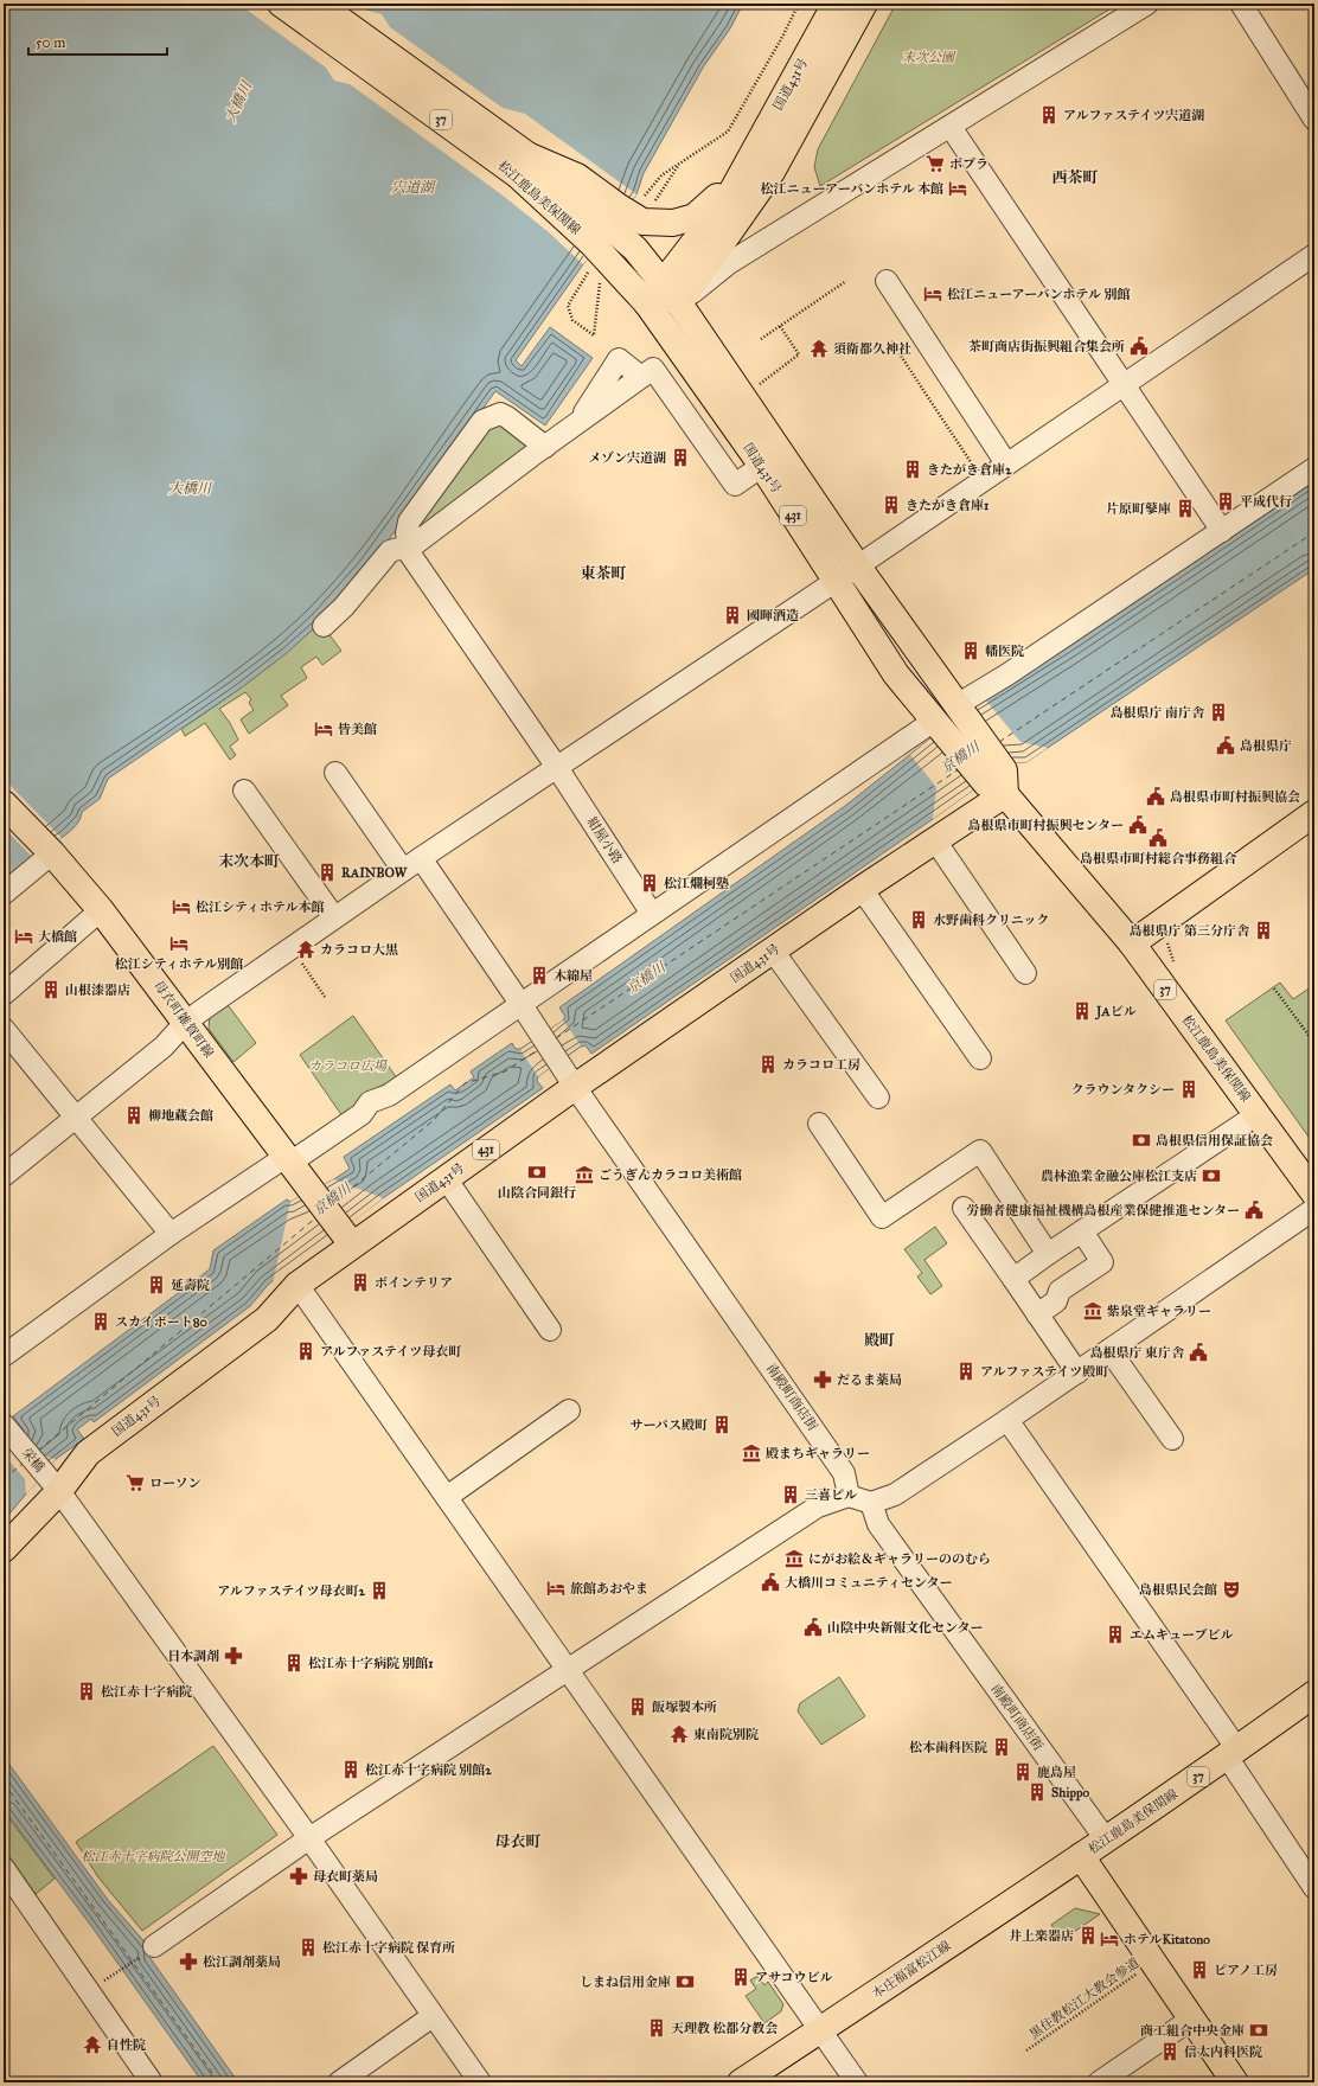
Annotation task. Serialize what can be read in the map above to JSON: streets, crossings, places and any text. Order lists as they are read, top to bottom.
{
  "streets": {
    "main road": [
      "国道431号",
      "37",
      "松江鹿島美保関線",
      "431",
      "母衣町雑賀町線",
      "本庄福富松江線"
    ],
    "street": ["紺屋小路", "南殿町商店街", "栄橋"],
    "path": ["黒住教松江大教会参道"]
  },
  "crossings": [
    ["国道431号", "松江鹿島美保関線"],
    ["国道431号", "431"],
    ["国道431号", "母衣町雑賀町線"],
    ["国道431号", "南殿町商店街"],
    ["国道431号", "栄橋"],
    ["松江鹿島美保関線", "431"],
    ["松江鹿島美保関線", "南殿町商店街"],
    ["松江鹿島美保関線", "本庄福富松江線"],
    ["松江鹿島美保関線", "黒住教松江大教会参道"]
  ],
  "districts": [
    "西茶町",
    "東茶町",
    "末次本町",
    "殿町",
    "母衣町"
  ],
  "water": ["大橋川", "宍道湖", "京橋川"],
  "parks": ["末次公園", "カラコロ広場", "松江赤十字病院公開空地"],
  "places": {
    "building": [
      "アルファステイツ宍道湖",
      "メゾン宍道湖",
      "きたがき倉庫2",
      "平成代行",
      "きたがき倉庫1",
      "片原町鼕庫",
      "國暉酒造",
      "幡医院",
      "島根県庁 南庁舎",
      "RAINBOW",
      "松江爛柯塾",
      "水野歯科クリニック",
      "島根県庁 第三分庁舎",
      "木綿屋",
      "山根漆器店",
      "JAビル",
      "カラコロ工房",
      "クラウンタクシー",
      "柳地蔵会館",
      "ポインテリア",
      "延壽院",
      "スカイボート80",
      "アルファステイツ母衣町",
      "アルファステイツ殿町",
      "サーパス殿町",
      "三喜ビル",
      "アルファステイツ母衣町2",
      "エムキューブビル",
      "松江赤十字病院 別館1",
      "松江赤十字病院",
      "飯塚製本所",
      "松本歯科医院",
      "松江赤十字病院 別館2",
      "鹿島屋",
      "Shippo",
      "井上楽器店",
      "松江赤十字病院 保育所",
      "ピアノ工房",
      "アサコウビル",
      "天理教 松都分教会",
      "信太内科医院"
    ],
    "supermarket": ["ポプラ", "ローソン"],
    "hotel": [
      "松江ニューアーバンホテル 本館",
      "松江ニューアーバンホテル 別館",
      "皆美館",
      "松江シティホテル本館",
      "大橋館",
      "松江シティホテル別館",
      "旅館あおやま",
      "ホテルKitatono"
    ],
    "public building": [
      "茶町商店街振興組合集会所",
      "島根県庁",
      "島根県市町村振興協会",
      "島根県市町村振興センター",
      "島根県市町村総合事務組合",
      "労働者健康福祉機構島根産業保健推進センター",
      "島根県庁 東庁舎",
      "大橋川コミュニティセンター",
      "山陰中央新報文化センター"
    ],
    "temple": [
      "須衛都久神社",
      "カラコロ大黒",
      "東南院別院",
      "自性院"
    ],
    "bank": [
      "島根県信用保証協会",
      "山陰合同銀行",
      "農林漁業金融公庫松江支店",
      "しまね信用金庫",
      "商工組合中央金庫"
    ],
    "museum": [
      "ごうぎんカラコロ美術館",
      "紫泉堂ギャラリー",
      "殿まちギャラリー",
      "にがお絵＆ギャラリーののむら"
    ],
    "pharmacy": [
      "だるま薬局",
      "日本調剤",
      "母衣町薬局",
      "松江調剤薬局"
    ],
    "theatre": ["島根県民会館"]
  },
  "scale_bar": "50 m"
}
